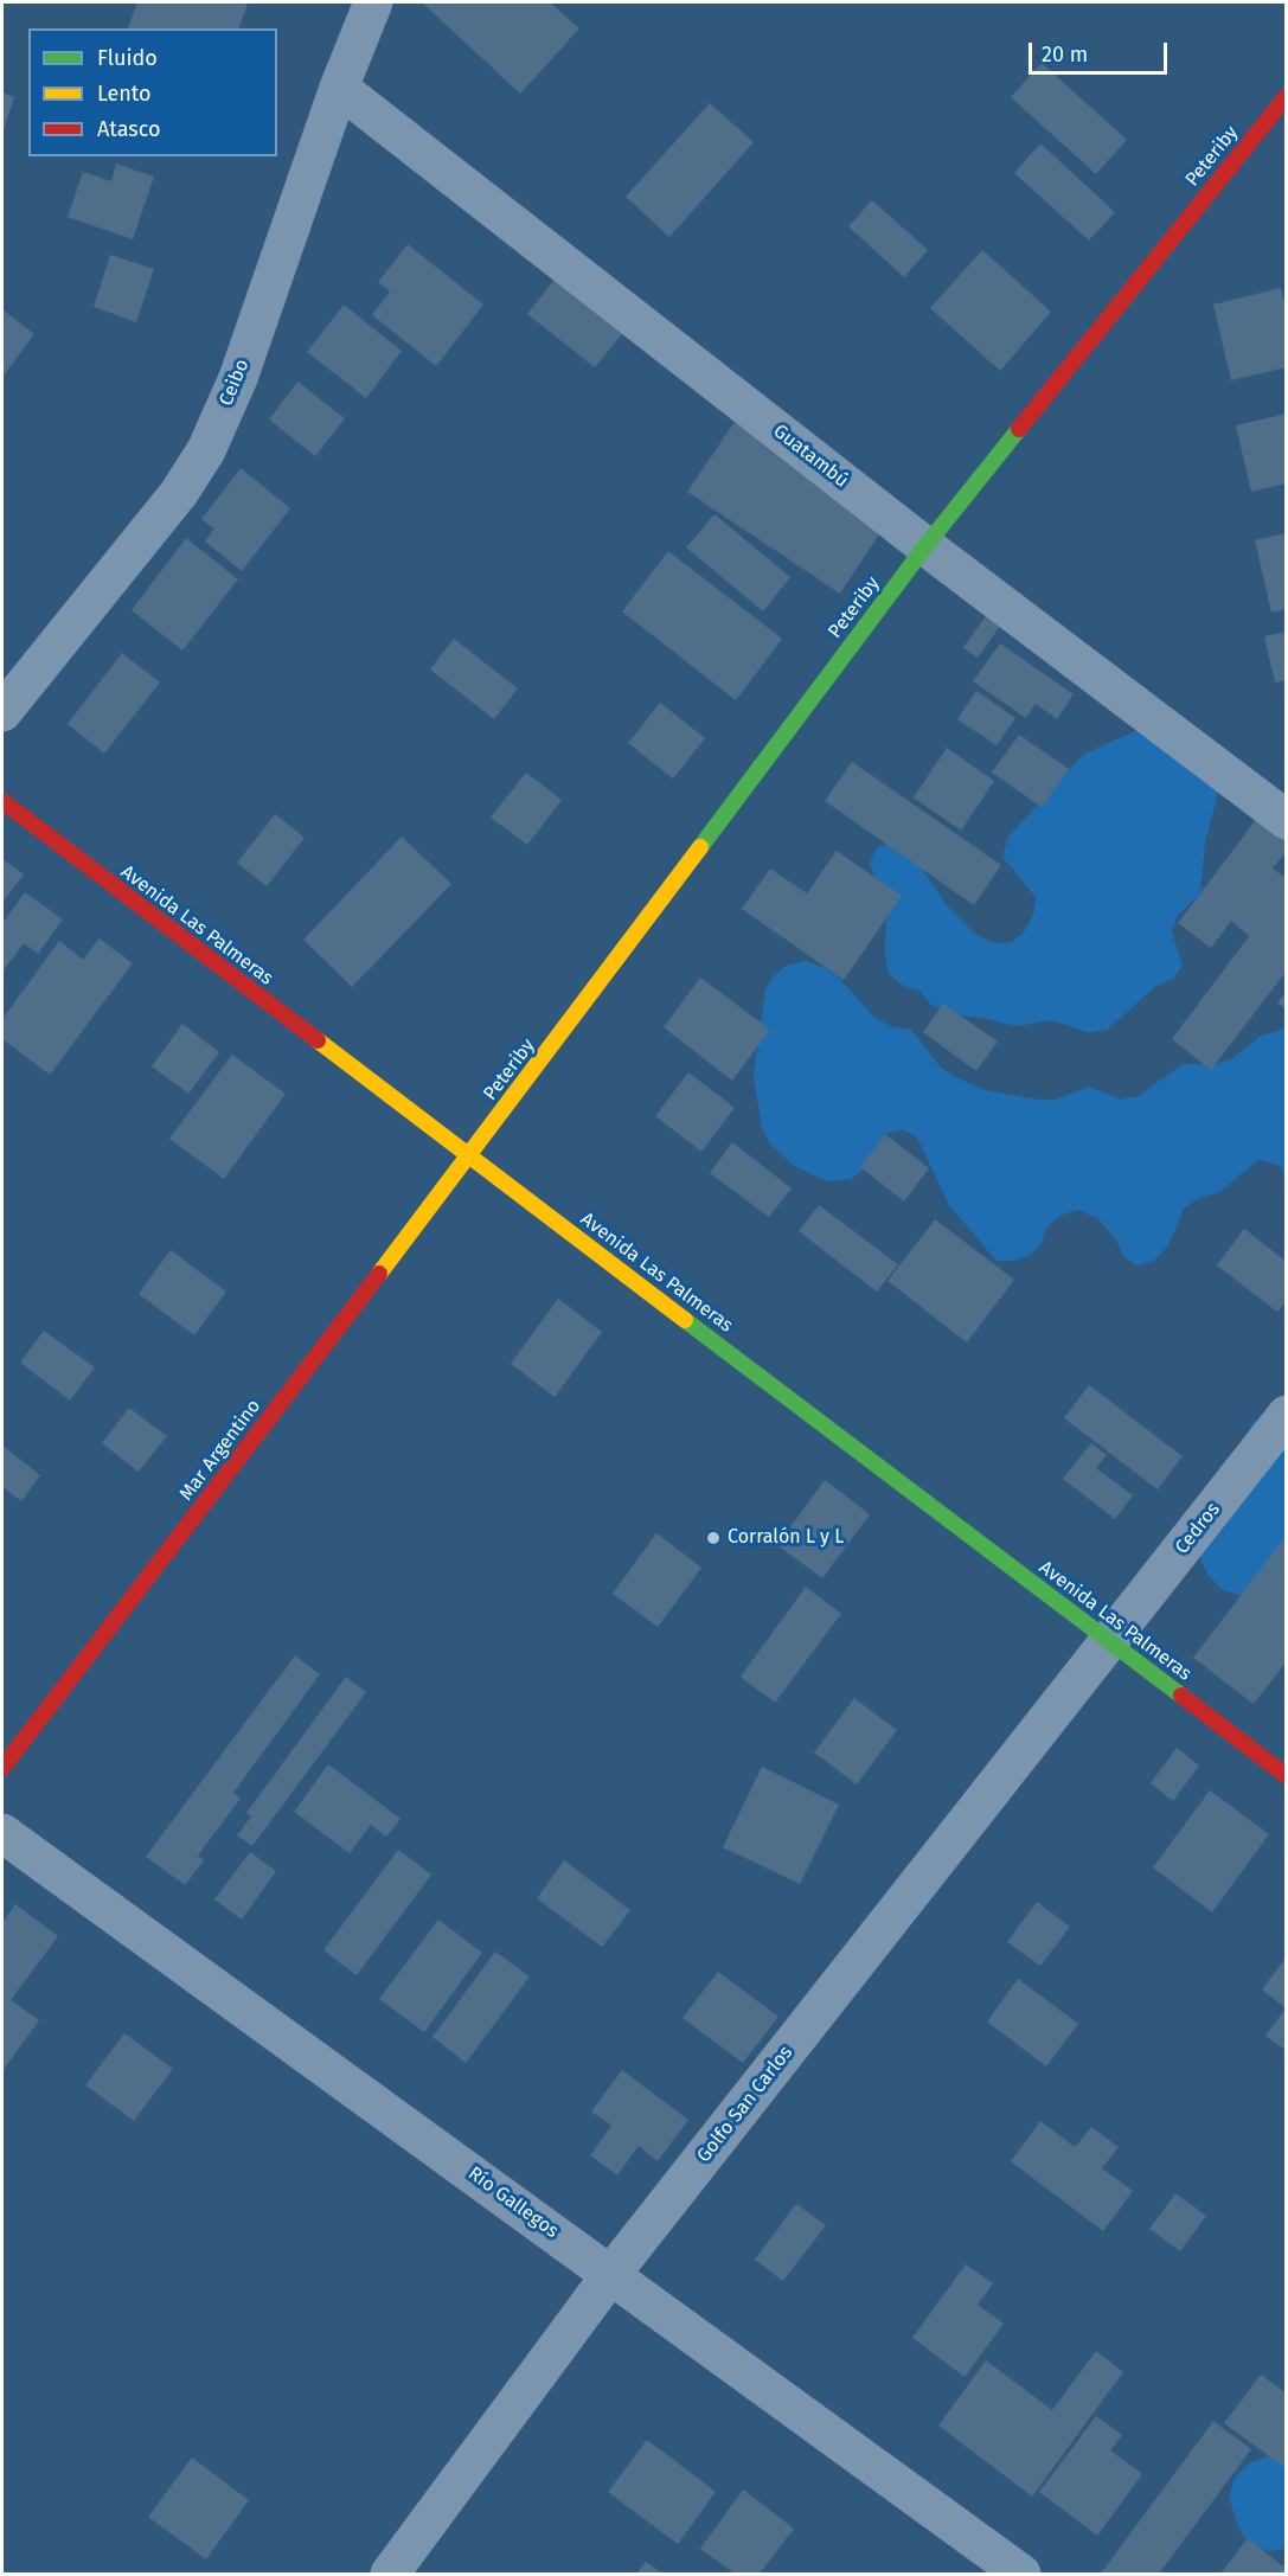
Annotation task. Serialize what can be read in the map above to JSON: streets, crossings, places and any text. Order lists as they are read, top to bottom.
{
  "streets": {
    "street": [
      "Peteriby",
      "Ceibo",
      "Guatambú",
      "Avenida Las Palmeras",
      "Mar Argentino",
      "Cedros",
      "Golfo San Carlos",
      "Río Gallegos"
    ]
  },
  "crossings": [
    ["Peteriby", "Guatambú"],
    ["Peteriby", "Avenida Las Palmeras"],
    ["Peteriby", "Mar Argentino"],
    ["Ceibo", "Guatambú"],
    ["Avenida Las Palmeras", "Mar Argentino"],
    ["Avenida Las Palmeras", "Cedros"],
    ["Avenida Las Palmeras", "Golfo San Carlos"],
    ["Cedros", "Golfo San Carlos"],
    ["Golfo San Carlos", "Río Gallegos"]
  ],
  "places": ["Corralón L y L"],
  "legend": ["Fluido", "Lento", "Atasco"],
  "scale_bar": "20 m"
}
